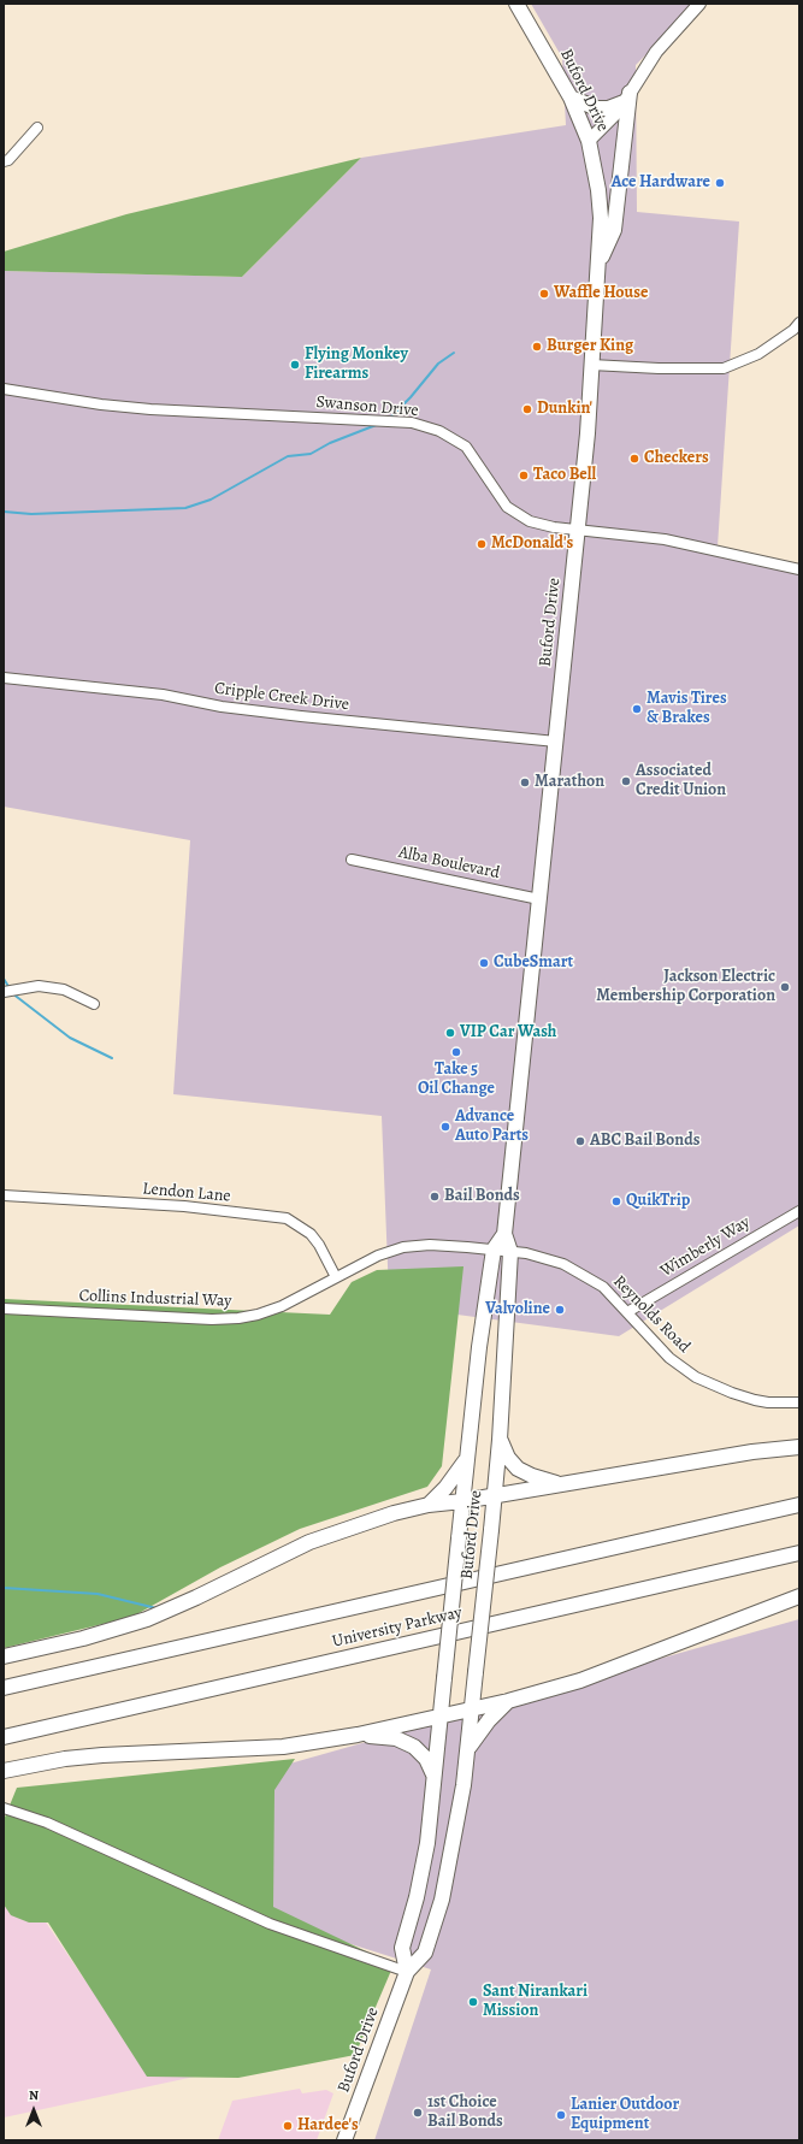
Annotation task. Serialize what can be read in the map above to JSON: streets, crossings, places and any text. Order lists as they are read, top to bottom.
{
  "streets": {
    "highway": ["Buford Drive", "University Parkway"],
    "street": [
      "Swanson Drive",
      "Cripple Creek Drive",
      "Alba Boulevard",
      "Lendon Lane",
      "Wimberly Way",
      "Collins Industrial Way",
      "Reynolds Road"
    ]
  },
  "crossings": [
    ["Buford Drive", "Swanson Drive"],
    ["Buford Drive", "Cripple Creek Drive"],
    ["Buford Drive", "Alba Boulevard"],
    ["Buford Drive", "Collins Industrial Way"],
    ["Buford Drive", "Reynolds Road"],
    ["Lendon Lane", "Collins Industrial Way"],
    ["Wimberly Way", "Reynolds Road"],
    ["Collins Industrial Way", "Reynolds Road"]
  ],
  "places": [
    "Ace Hardware",
    "Waffle House",
    "Burger King",
    "Flying Monkey Firearms",
    "Dunkin'",
    "Checkers",
    "Taco Bell",
    "McDonald's",
    "Mavis Tires & Brakes",
    "Associated Credit Union",
    "Marathon",
    "CubeSmart",
    "Jackson Electric Membership Corporation",
    "VIP Car Wash",
    "Take 5 Oil Change",
    "Advance Auto Parts",
    "ABC Bail Bonds",
    "Bail Bonds",
    "QuikTrip",
    "Valvoline",
    "Sant Nirankari Mission",
    "1st Choice Bail Bonds",
    "Lanier Outdoor Equipment",
    "Hardee's"
  ],
  "north": "top"
}
